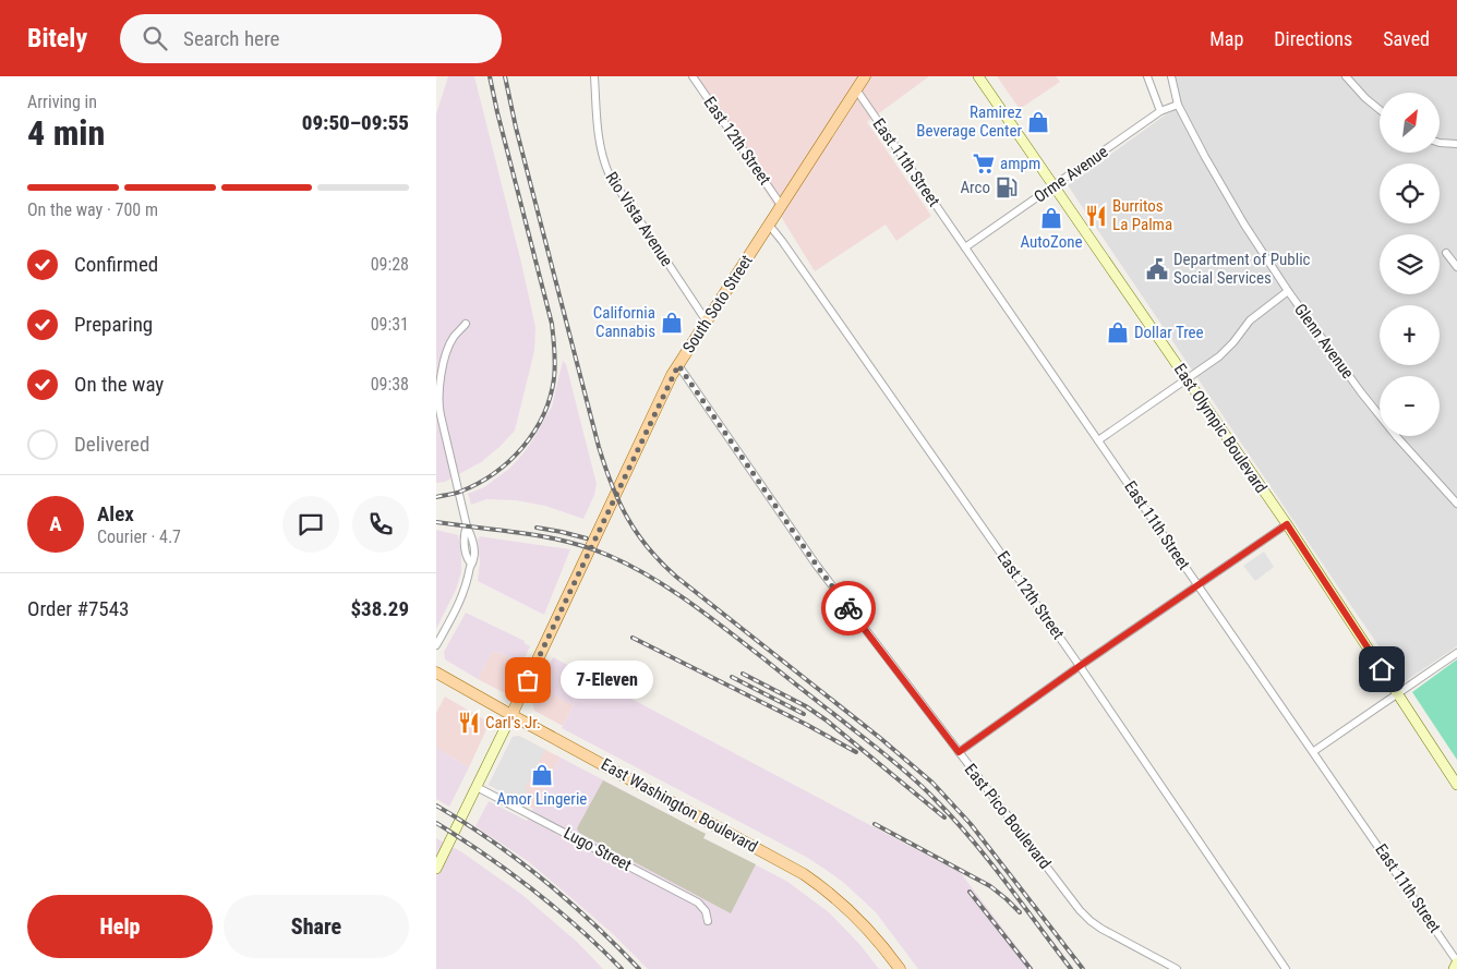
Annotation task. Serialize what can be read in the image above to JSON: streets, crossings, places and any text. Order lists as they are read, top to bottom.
{
  "streets": {
    "main road": ["South Soto Street", "East Olympic Boulevard", "East Washington Boulevard"],
    "street": [
      "East 12th Street",
      "East 11th Street",
      "Orme Avenue",
      "Rio Vista Avenue",
      "Glenn Avenue",
      "East Pico Boulevard",
      "Lugo Street"
    ]
  },
  "crossings": [
    ["East 12th Street", "South Soto Street"],
    ["East 11th Street", "Orme Avenue"],
    ["East 11th Street", "South Soto Street"],
    ["Orme Avenue", "Glenn Avenue"],
    ["Orme Avenue", "East Olympic Boulevard"],
    ["Rio Vista Avenue", "South Soto Street"],
    ["South Soto Street", "East Washington Boulevard"],
    ["South Soto Street", "East Pico Boulevard"],
    ["South Soto Street", "Lugo Street"]
  ],
  "places": {
    "shop": [
      "Ramirez Beverage Center",
      "AutoZone",
      "California Cannabis",
      "Dollar Tree",
      "Amor Lingerie"
    ],
    "supermarket": ["ampm"],
    "fuel station": ["Arco"],
    "restaurant": ["Burritos La Palma", "Carl's Jr."],
    "public building": ["Department of Public Social Services"],
    "other": ["7-Eleven"]
  },
  "north": "top right",
  "page": {
    "header": "Bitely",
    "search": "Search here",
    "nav": ["Map", "Directions", "Saved"],
    "heading": ["4 min", "Arriving in", "09:50–09:55"],
    "panel": [
      "Alex",
      "Courier · 4.7",
      "Order #7543",
      "$38.29"
    ],
    "map_buttons": ["+", "−"],
    "bar": "On the way · 700 m",
    "list": [
      ["Confirmed", "09:28"],
      ["Preparing", "09:31"],
      ["On the way", "09:38"],
      "Delivered"
    ],
    "round": "A",
    "bubble": "7-Eleven",
    "buttons": ["Help", "Share"]
  }
}
